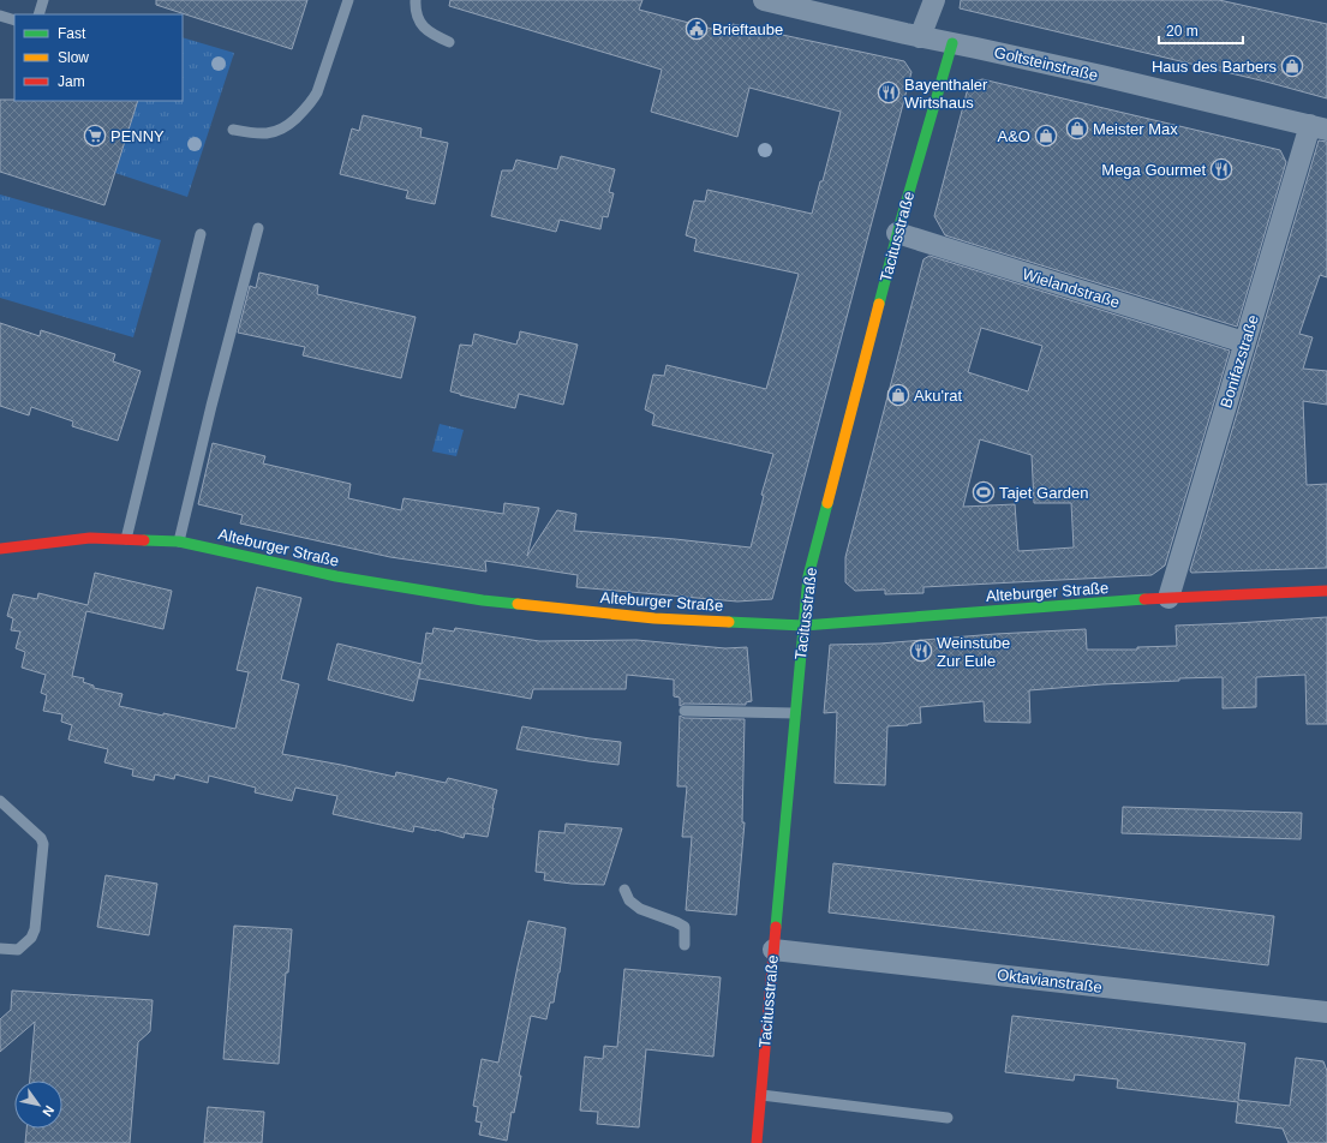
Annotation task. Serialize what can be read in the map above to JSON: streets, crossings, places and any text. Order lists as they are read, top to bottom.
{
  "streets": {
    "street": [
      "Goltsteinstraße",
      "Tacitusstraße",
      "Wielandstraße",
      "Bonifazstraße",
      "Alteburger Straße",
      "Oktavianstraße"
    ]
  },
  "crossings": [
    ["Goltsteinstraße", "Tacitusstraße"],
    ["Goltsteinstraße", "Bonifazstraße"],
    ["Tacitusstraße", "Wielandstraße"],
    ["Tacitusstraße", "Alteburger Straße"],
    ["Tacitusstraße", "Oktavianstraße"],
    ["Wielandstraße", "Bonifazstraße"],
    ["Bonifazstraße", "Alteburger Straße"]
  ],
  "places": {
    "public building": ["Brieftaube"],
    "shop": [
      "Haus des Barbers",
      "Meister Max",
      "A&O",
      "Aku'rat"
    ],
    "restaurant": ["Bayenthaler Wirtshaus", "Mega Gourmet", "Weinstube Zur Eule"],
    "supermarket": ["PENNY"],
    "sports": ["Tajet Garden"]
  },
  "legend": ["Fast", "Slow", "Jam"],
  "scale_bar": "20 m",
  "north": "bottom right"
}
